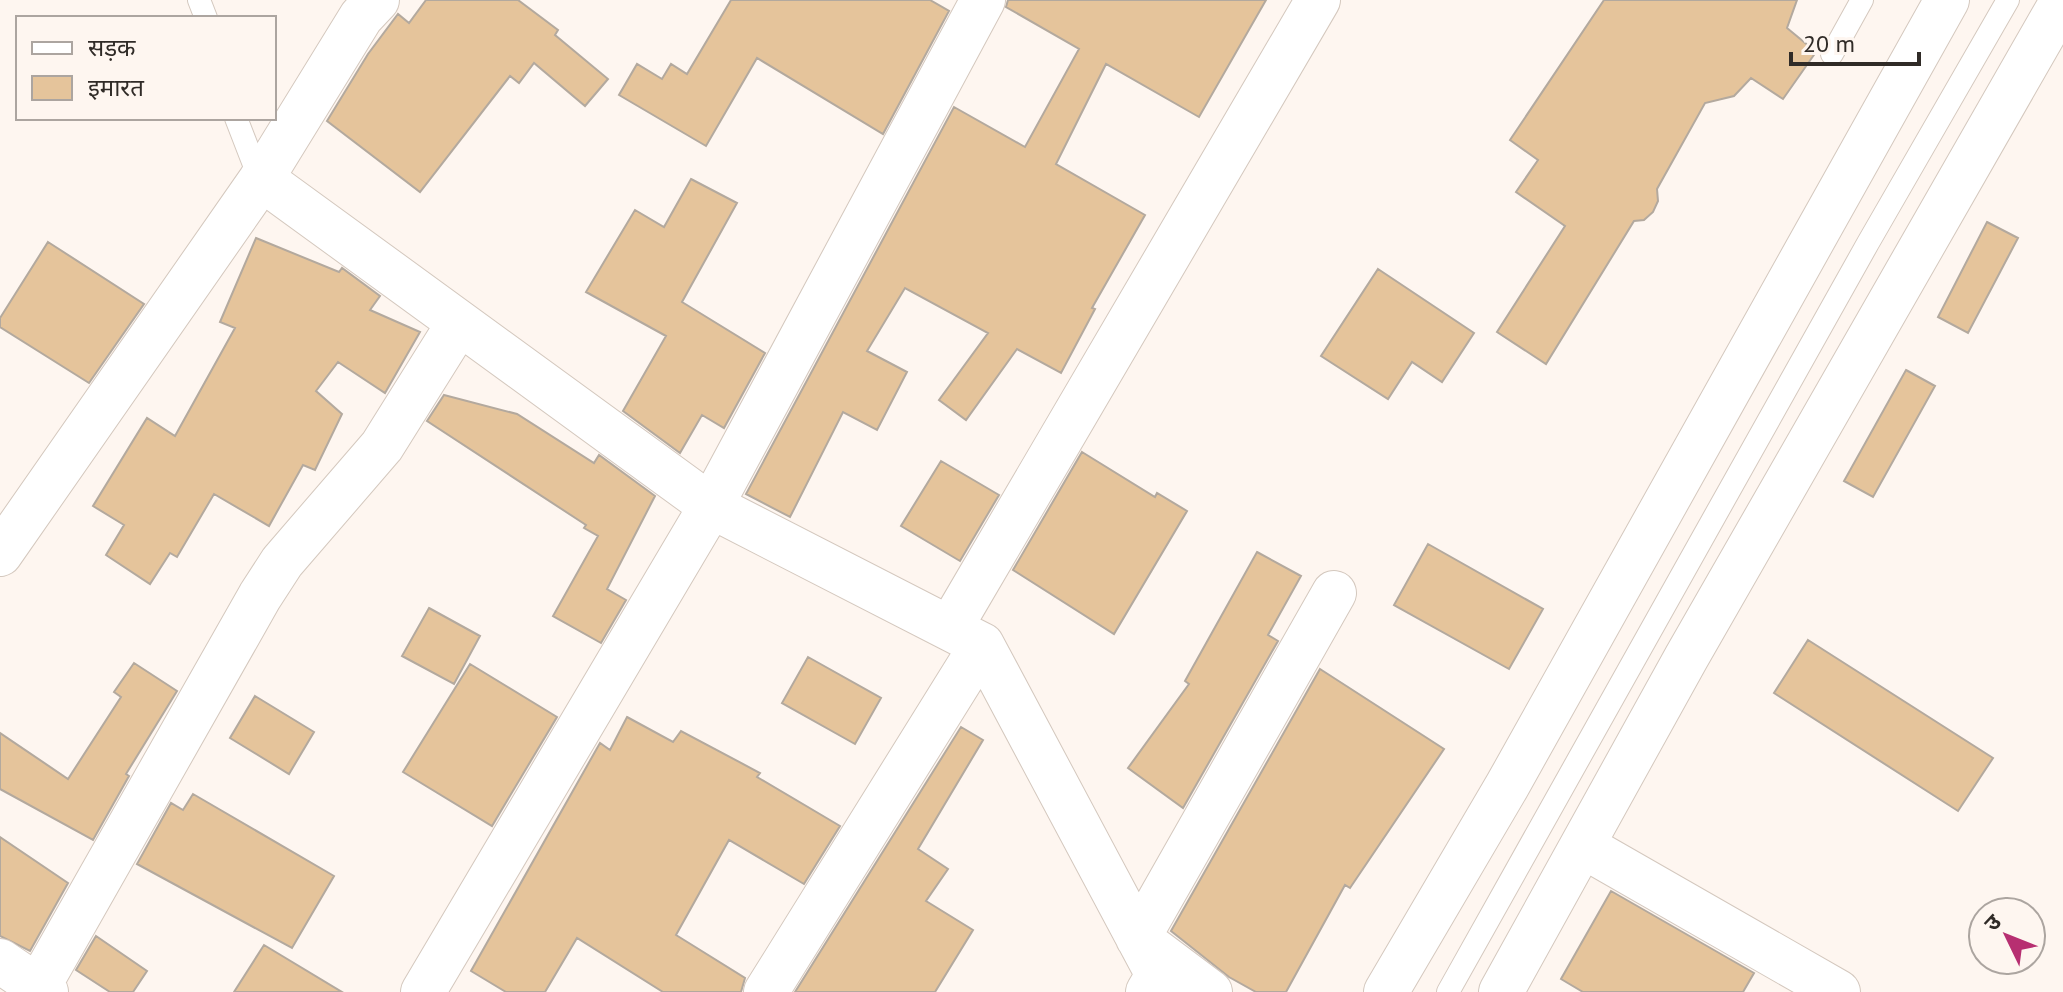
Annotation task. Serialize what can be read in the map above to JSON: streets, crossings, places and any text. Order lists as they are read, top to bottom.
{
  "legend": ["सड़क", "इमारत"],
  "scale_bar": "20 m",
  "north": "top left"
}
